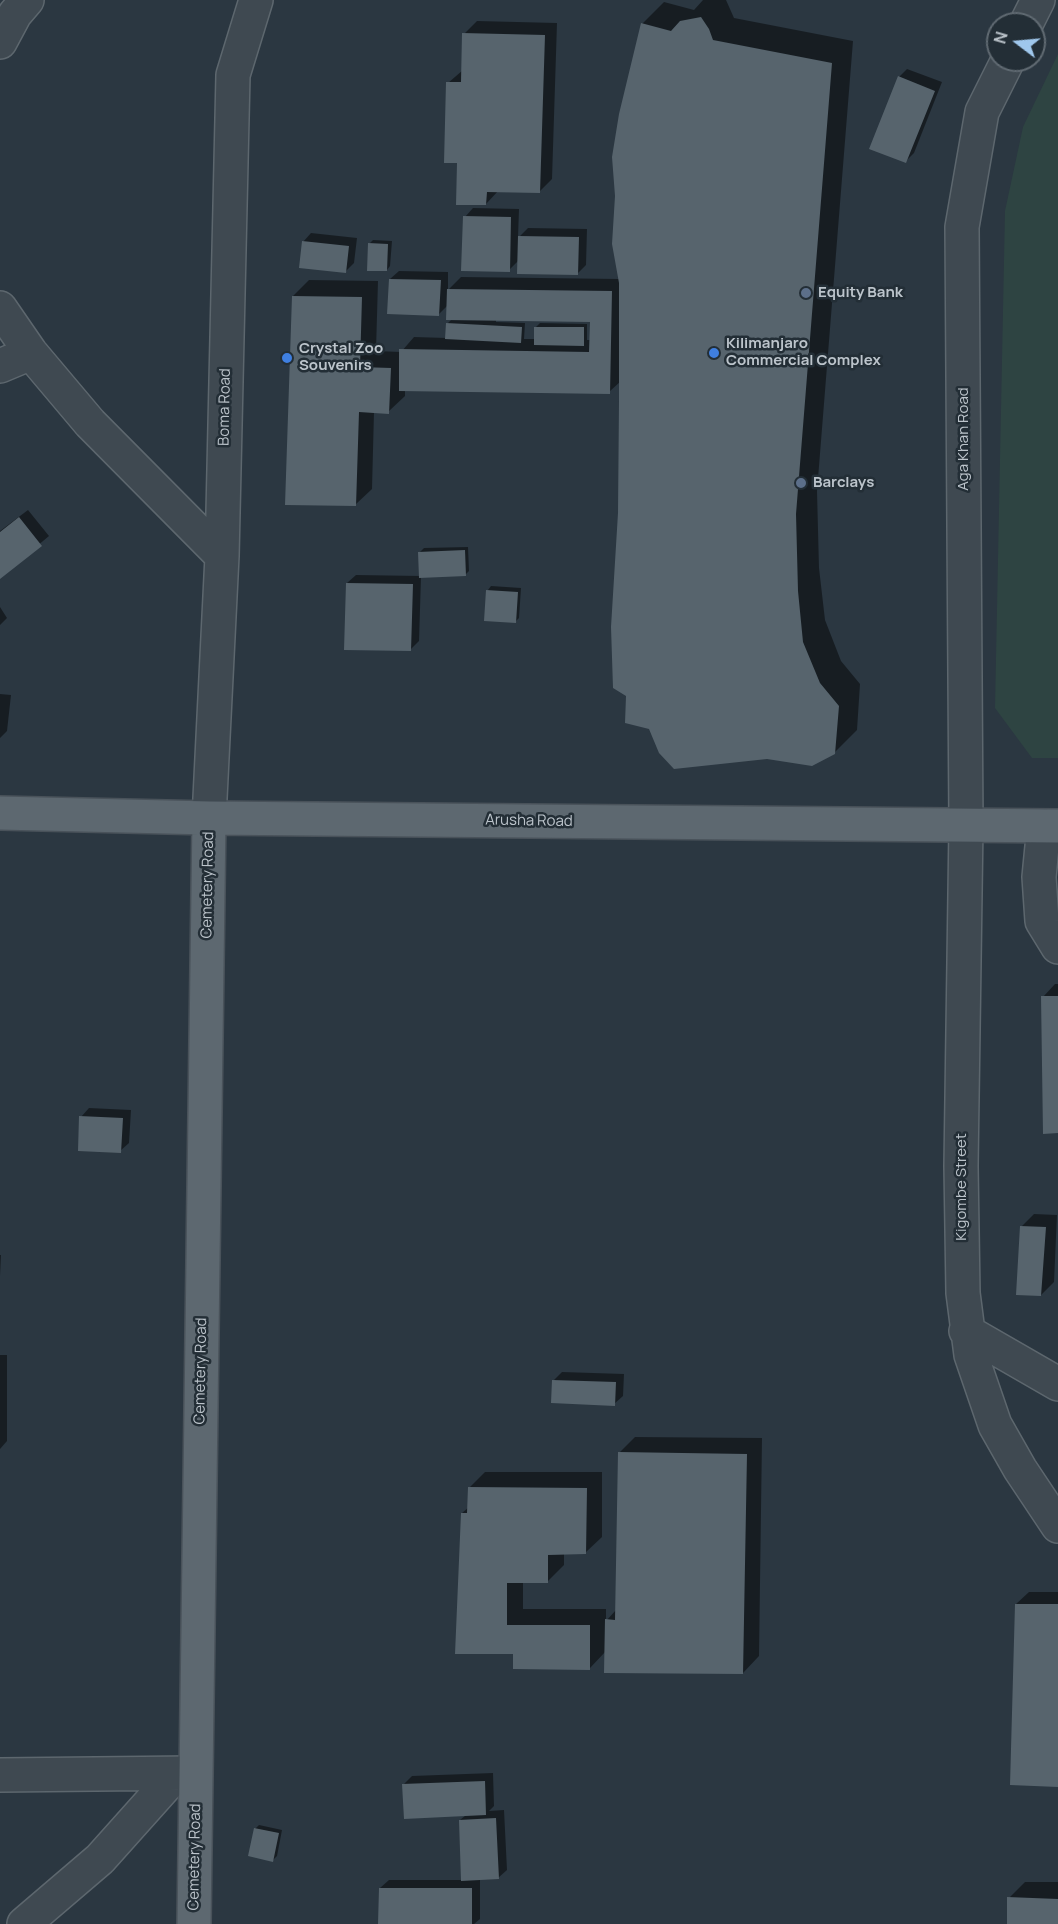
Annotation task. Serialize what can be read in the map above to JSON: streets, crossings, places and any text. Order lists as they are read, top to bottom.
{
  "streets": {
    "main road": ["Arusha Road", "Cemetery Road"],
    "street": ["Boma Road", "Aga Khan Road", "Kigombe Street"]
  },
  "crossings": [
    ["Boma Road", "Arusha Road"],
    ["Boma Road", "Cemetery Road"],
    ["Aga Khan Road", "Arusha Road"],
    ["Aga Khan Road", "Kigombe Street"],
    ["Arusha Road", "Cemetery Road"],
    ["Arusha Road", "Kigombe Street"]
  ],
  "places": [
    "Equity Bank",
    "Kilimanjaro Commercial Complex",
    "Crystal Zoo Souvenirs",
    "Barclays"
  ],
  "north": "left"
}
